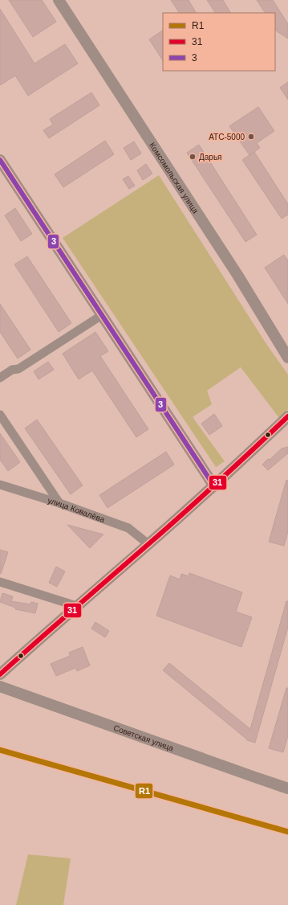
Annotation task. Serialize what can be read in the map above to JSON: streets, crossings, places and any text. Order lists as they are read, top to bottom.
{
  "streets": {
    "street": ["Комсомольская улица", "улица Ковалёва", "Советская улица"]
  },
  "places": ["АТС-5000", "Дарья"],
  "lines": ["transit line 3", "transit line 31", "transit line R1"],
  "legend": ["R1", "31", "3"]
}
